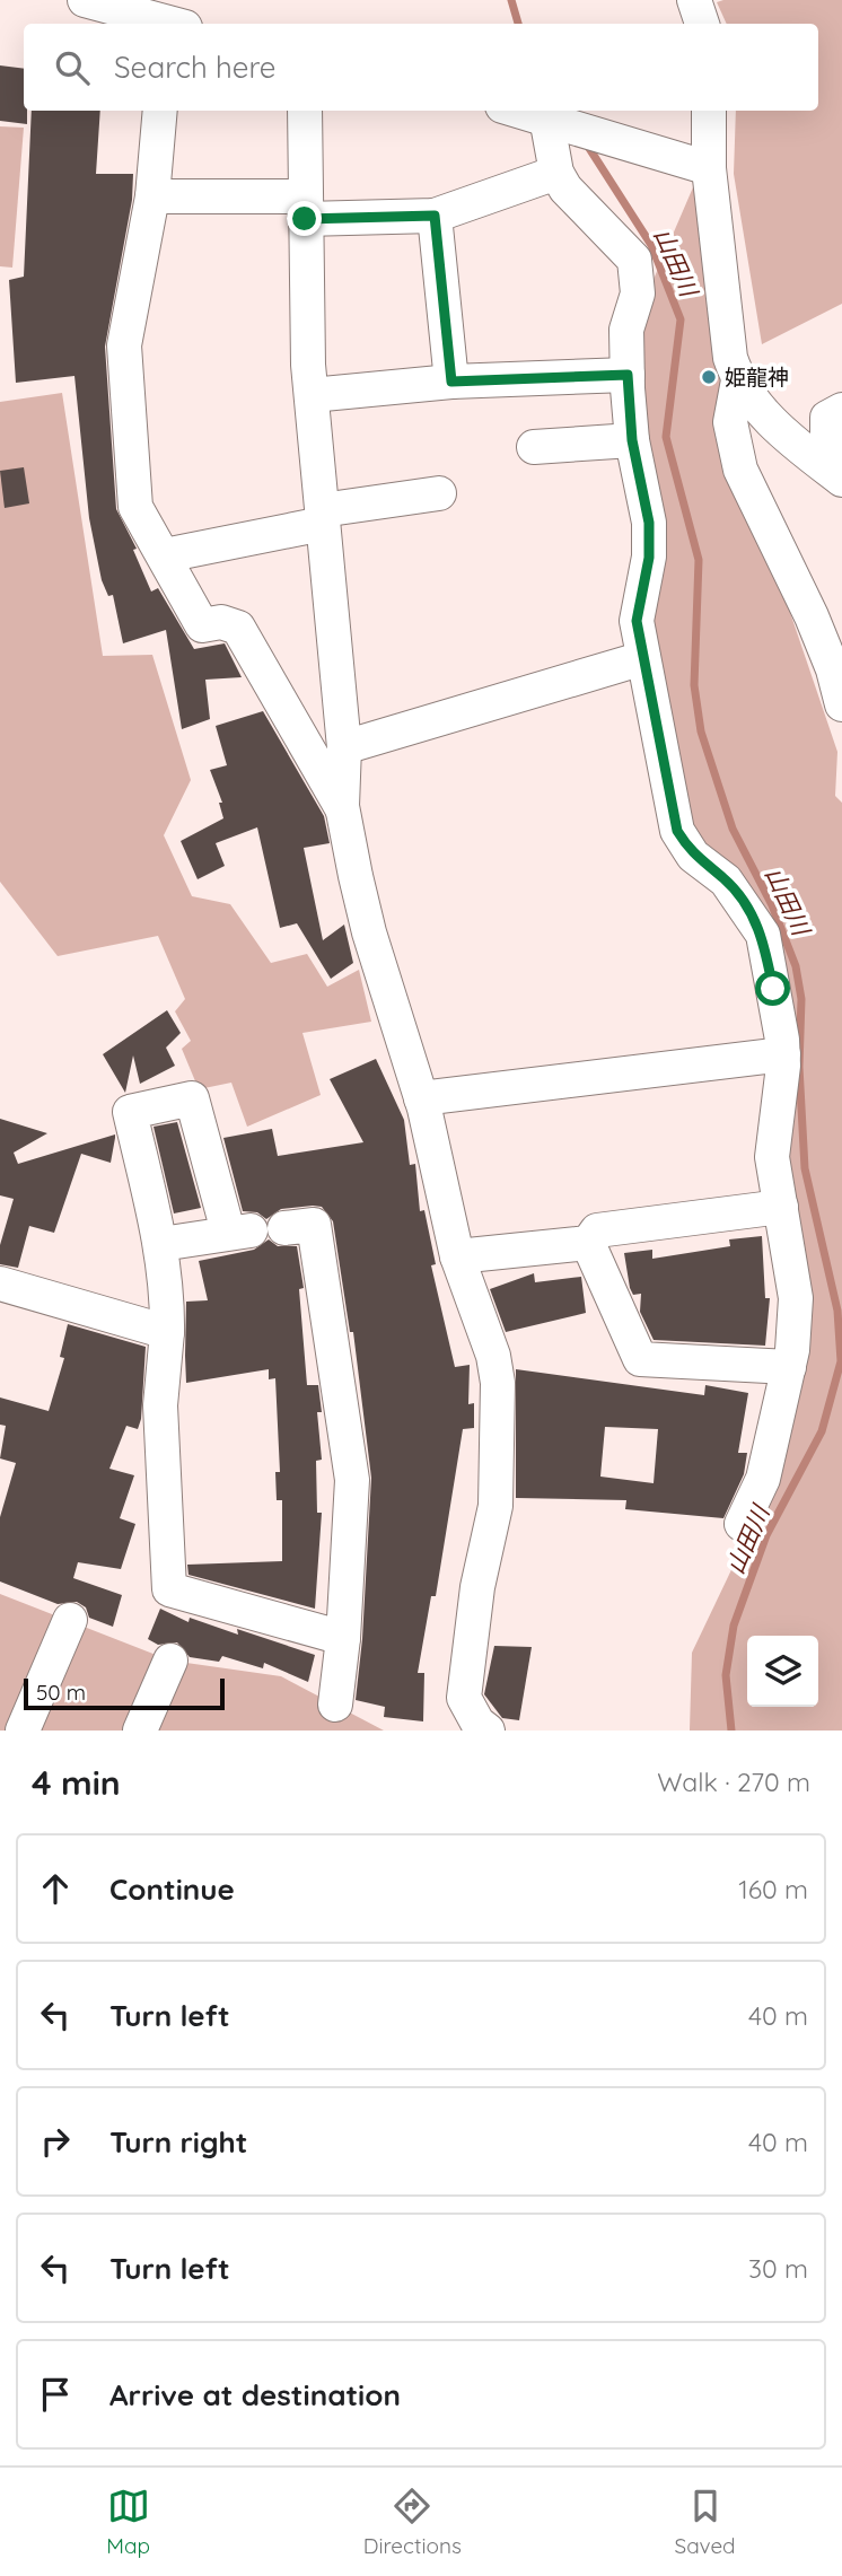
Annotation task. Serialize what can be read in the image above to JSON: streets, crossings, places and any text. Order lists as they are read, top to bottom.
{
  "water": ["山田川"],
  "places": ["姫龍神"],
  "scale_bar": "50 m",
  "page": {
    "search": "Search here",
    "scale": "50 m",
    "heading": ["4 min", "Walk · 270 m"],
    "list": [
      ["Continue", "160 m"],
      ["Turn left", "40 m"],
      ["Turn right", "40 m"],
      ["Turn left", "30 m"],
      "Arrive at destination"
    ],
    "nav": ["Map", "Directions", "Saved"]
  }
}
